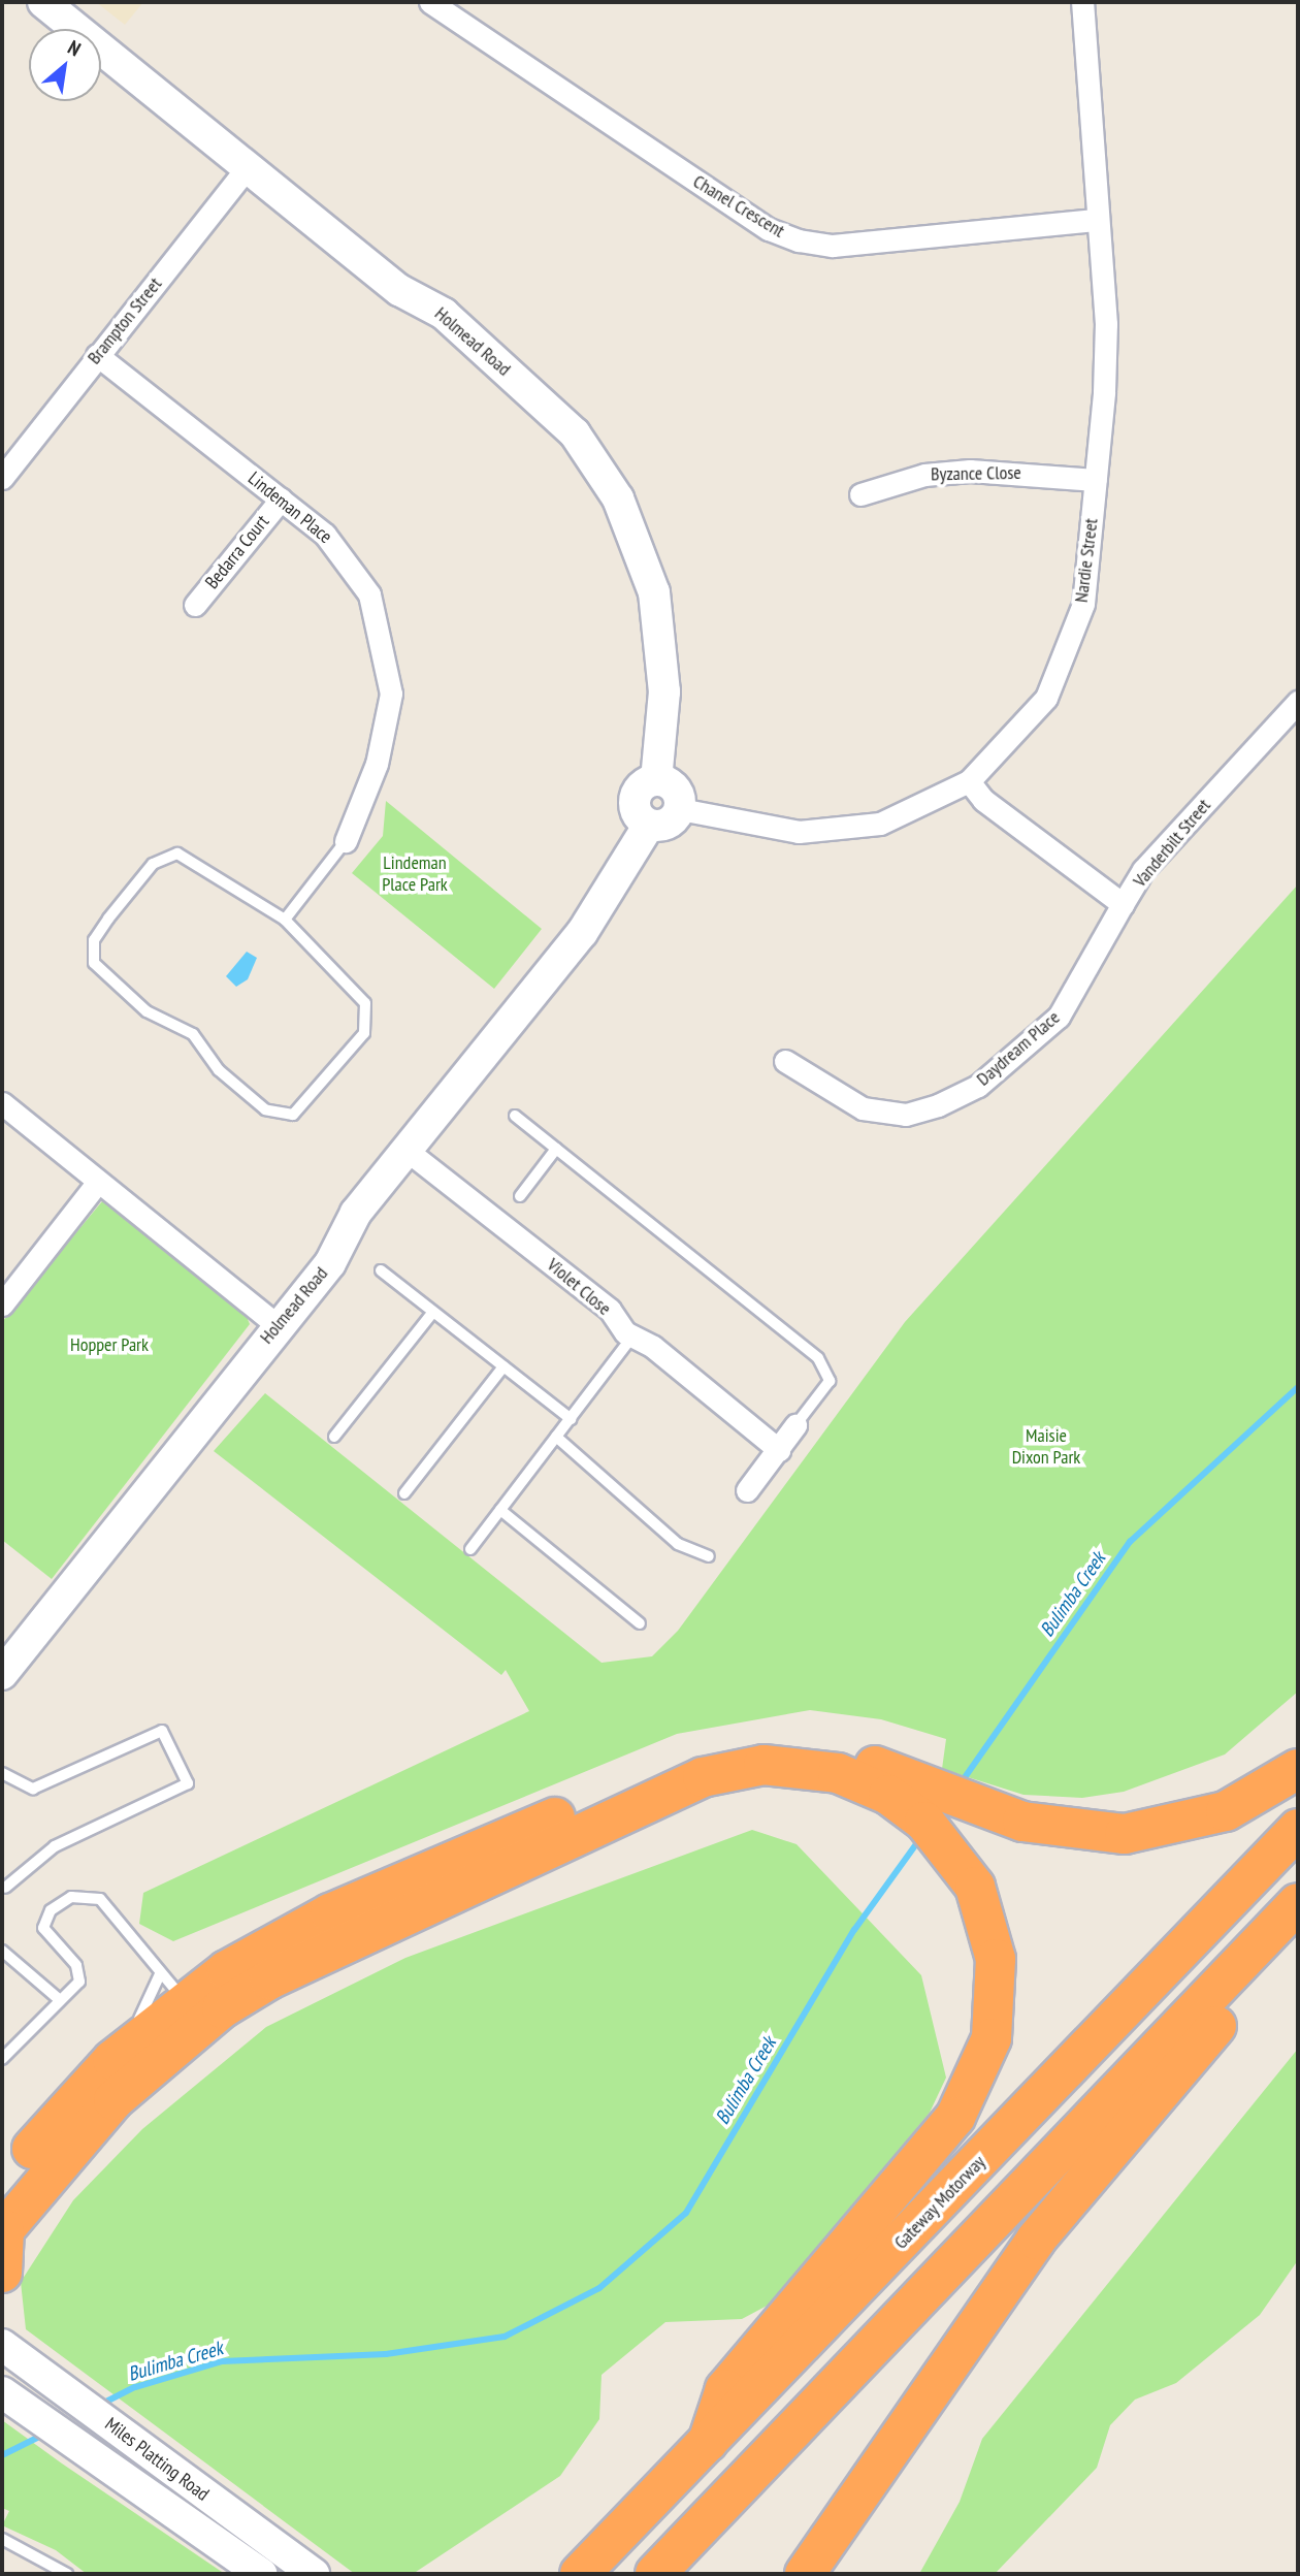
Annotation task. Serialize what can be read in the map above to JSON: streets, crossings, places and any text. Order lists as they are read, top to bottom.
{
  "streets": {
    "highway": ["Gateway Motorway"],
    "street": [
      "Chanel Crescent",
      "Brampton Street",
      "Holmead Road",
      "Byzance Close",
      "Lindeman Place",
      "Bedarra Court",
      "Nardie Street",
      "Vanderbilt Street",
      "Daydream Place",
      "Violet Close",
      "Miles Platting Road"
    ]
  },
  "crossings": [
    ["Chanel Crescent", "Nardie Street"],
    ["Brampton Street", "Holmead Road"],
    ["Brampton Street", "Lindeman Place"],
    ["Holmead Road", "Nardie Street"],
    ["Holmead Road", "Violet Close"],
    ["Byzance Close", "Nardie Street"],
    ["Lindeman Place", "Bedarra Court"],
    ["Nardie Street", "Vanderbilt Street"],
    ["Vanderbilt Street", "Daydream Place"]
  ],
  "water": ["Bulimba Creek"],
  "parks": ["Lindeman Place Park", "Hopper Park", "Maisie Dixon Park"],
  "north": "top right"
}
